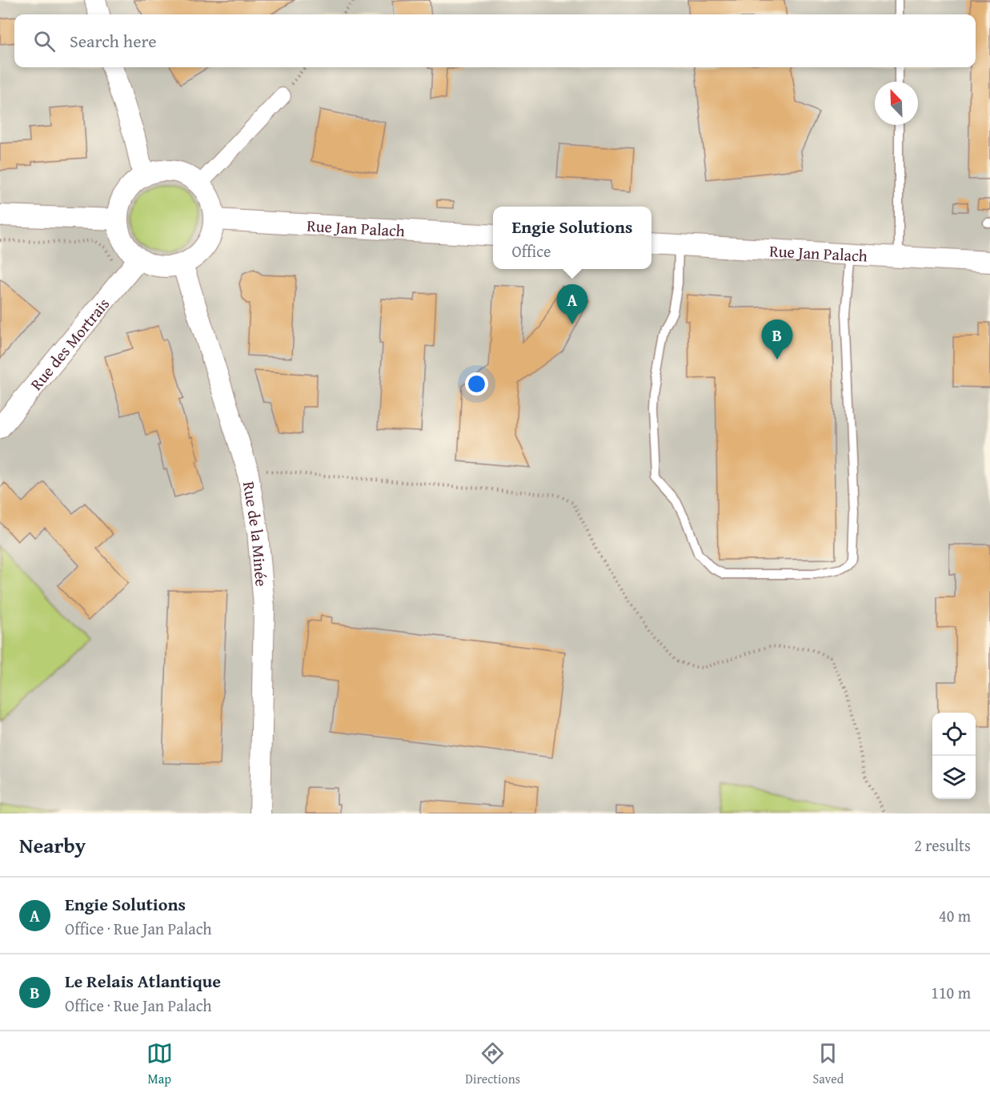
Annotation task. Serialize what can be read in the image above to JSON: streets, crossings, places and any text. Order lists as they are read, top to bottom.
{
  "streets": {
    "street": ["Rue Jan Palach", "Rue des Mortrais", "Rue de la Minée"]
  },
  "crossings": [
    ["Rue Jan Palach", "Rue des Mortrais"],
    ["Rue Jan Palach", "Rue de la Minée"],
    ["Rue des Mortrais", "Rue de la Minée"]
  ],
  "north": "top left",
  "page": {
    "search": "Search here",
    "popup": ["Engie Solutions", "Office"],
    "pins": ["A", "B"],
    "heading": ["Nearby", "2 results"],
    "list": [
      {
        "mark": "A",
        "name": "Engie Solutions",
        "note": "Office · Rue Jan Palach",
        "value": "40 m"
      },
      {
        "mark": "B",
        "name": "Le Relais Atlantique",
        "note": "Office · Rue Jan Palach",
        "value": "110 m"
      }
    ],
    "nav": ["Map", "Directions", "Saved"]
  }
}
